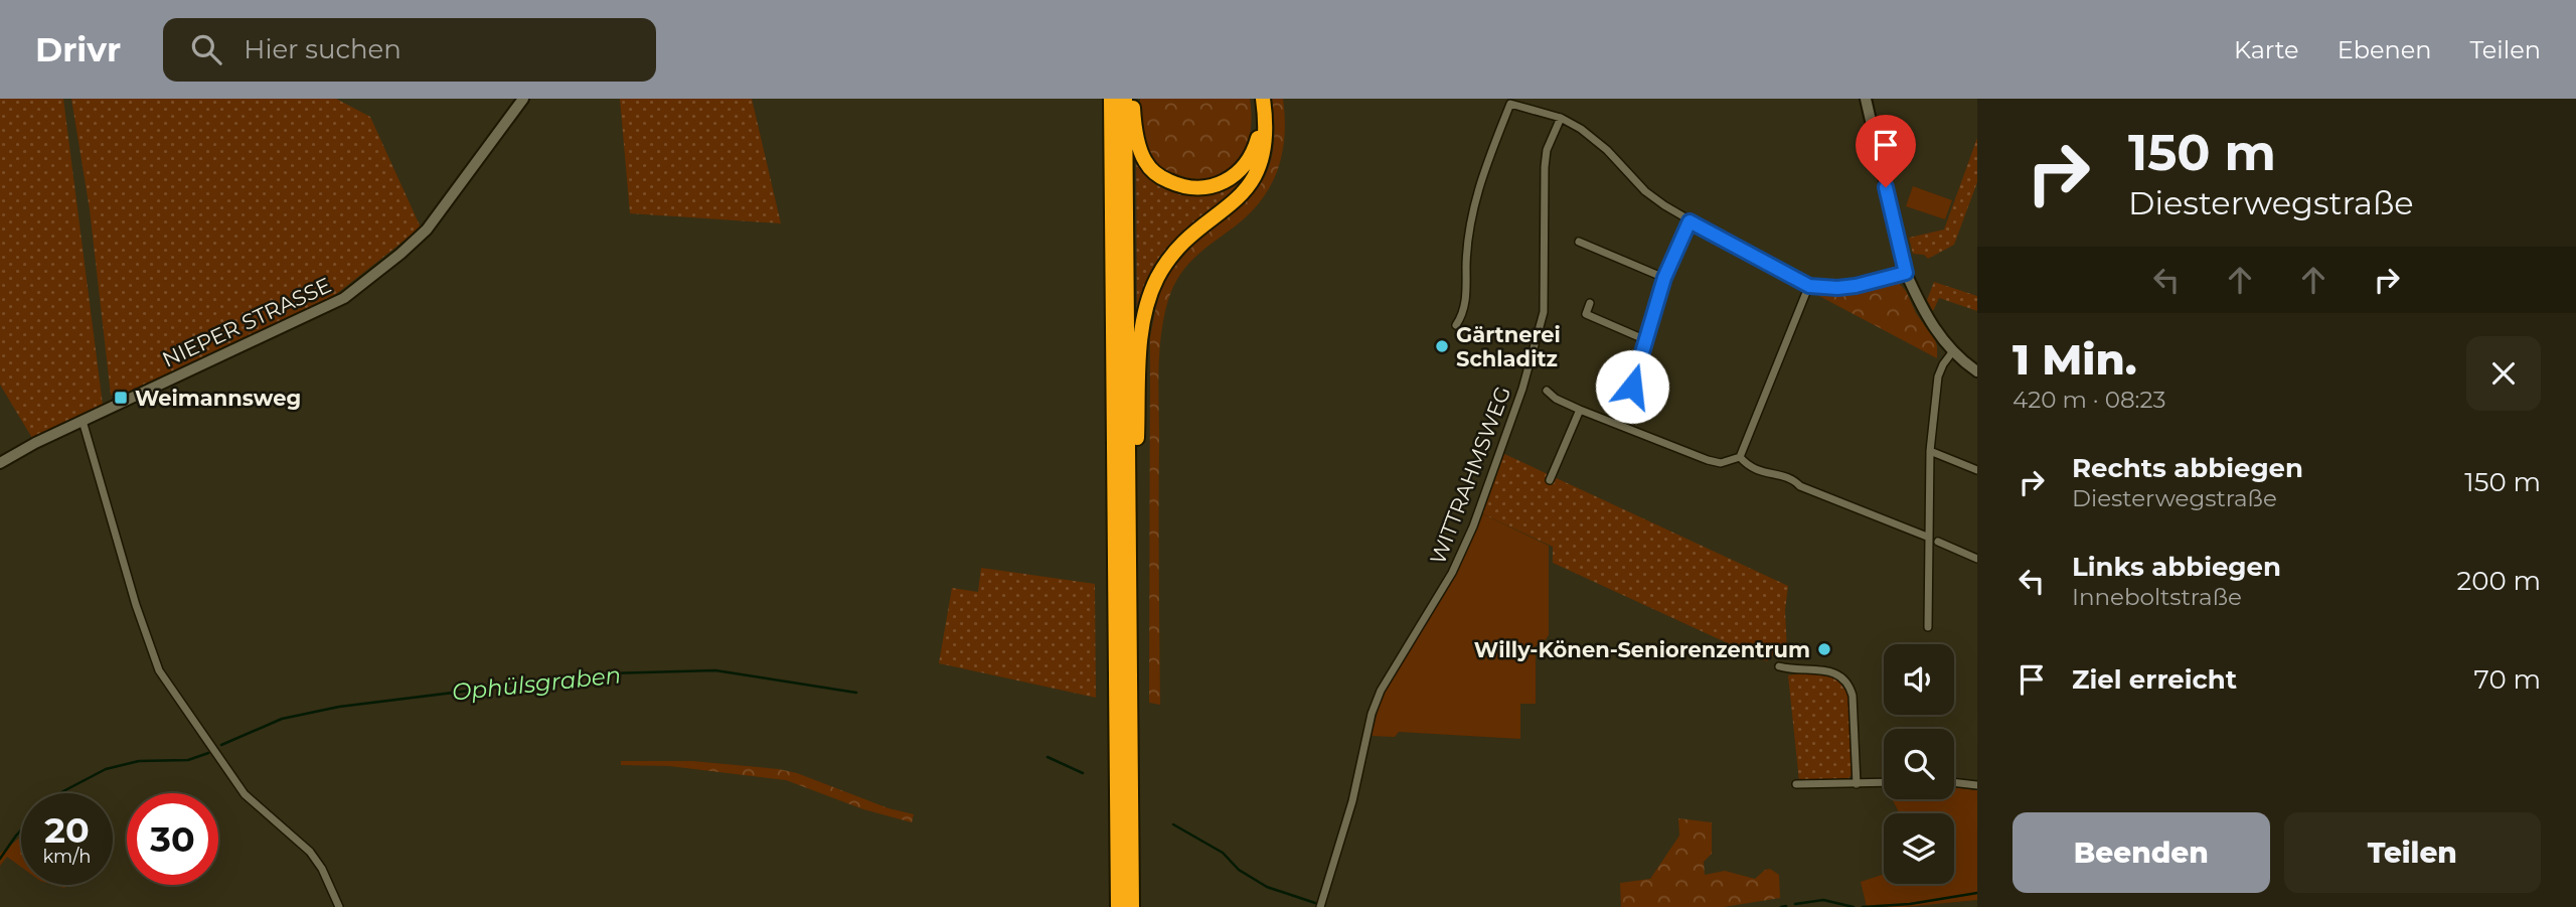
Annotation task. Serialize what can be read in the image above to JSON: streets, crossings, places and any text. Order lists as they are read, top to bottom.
{
  "streets": {
    "main road": ["NIEPER STRASSE"],
    "street": ["WITTRAHMSWEG"]
  },
  "water": ["Ophülsgraben"],
  "places": {
    "other": ["Gärtnerei Schladitz", "Willy-Könen-Seniorenzentrum"],
    "transit": ["Weimannsweg"]
  },
  "page": {
    "header": "Drivr",
    "search": "Hier suchen",
    "nav": ["Karte", "Ebenen", "Teilen"],
    "turn": ["150 m", "Diesterwegstraße"],
    "heading": ["1 Min.", "420 m · 08:23"],
    "list": [
      {
        "name": "Rechts abbiegen",
        "note": "Diesterwegstraße",
        "value": "150 m"
      },
      {
        "name": "Links abbiegen",
        "note": "Inneboltstraße",
        "value": "200 m"
      },
      {
        "name": "Ziel erreicht",
        "value": "70 m"
      }
    ],
    "speed": "20 km/h",
    "limit": "30",
    "buttons": ["Beenden", "Teilen"]
  }
}
